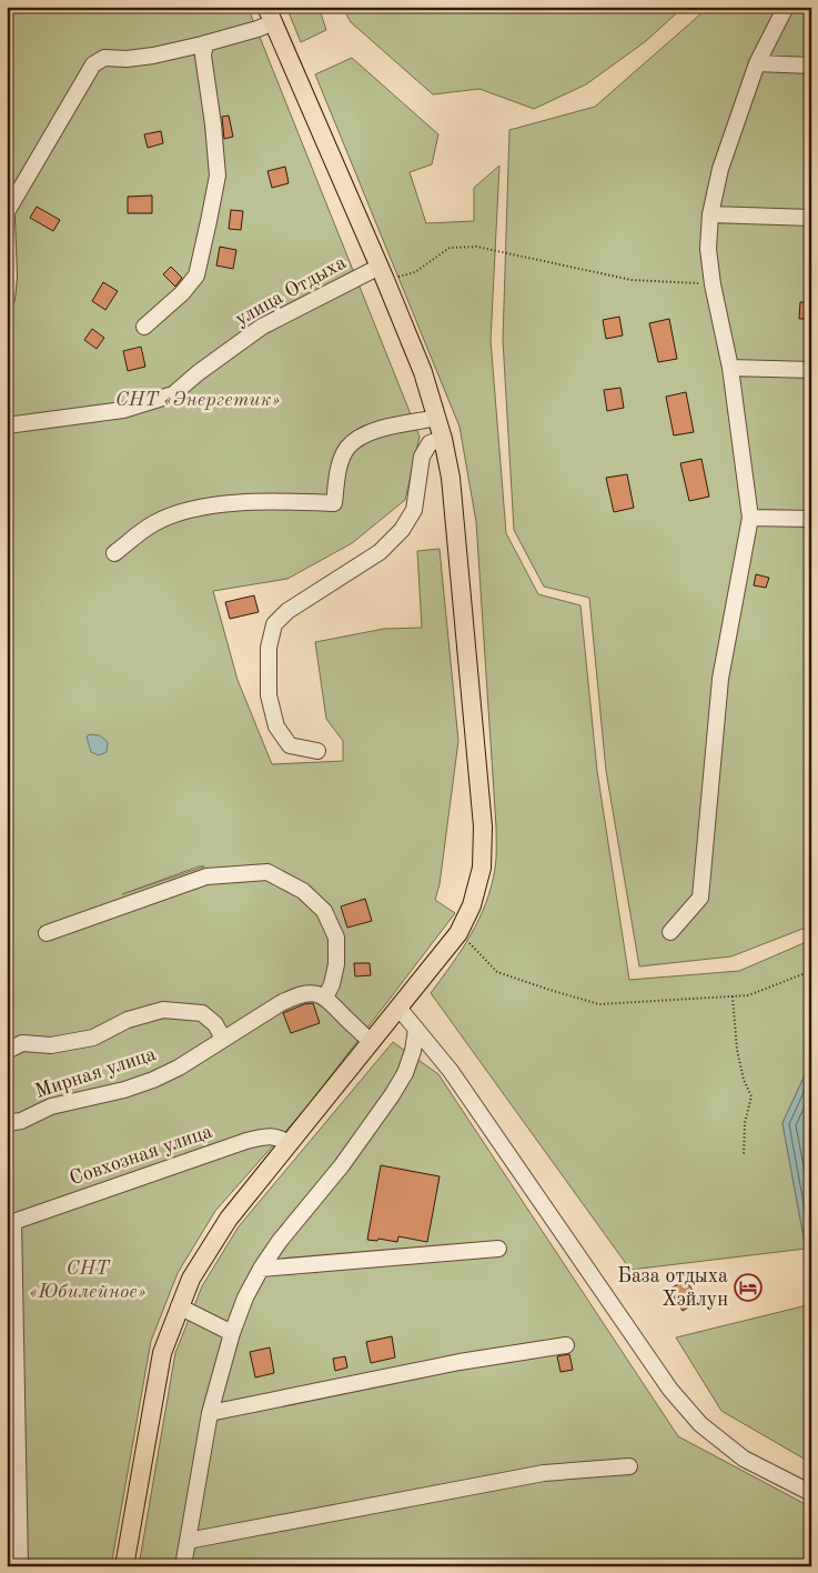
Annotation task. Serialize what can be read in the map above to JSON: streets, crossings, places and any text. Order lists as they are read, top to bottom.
{
  "streets": {
    "street": ["улица Отдыха", "Мирная улица", "Совхозная улица"]
  },
  "parks": ["СНТ «Энергетик»", "СНТ «Юбилейное»"],
  "places": {
    "hotel": ["База отдыха Хэйлун"]
  }
}
